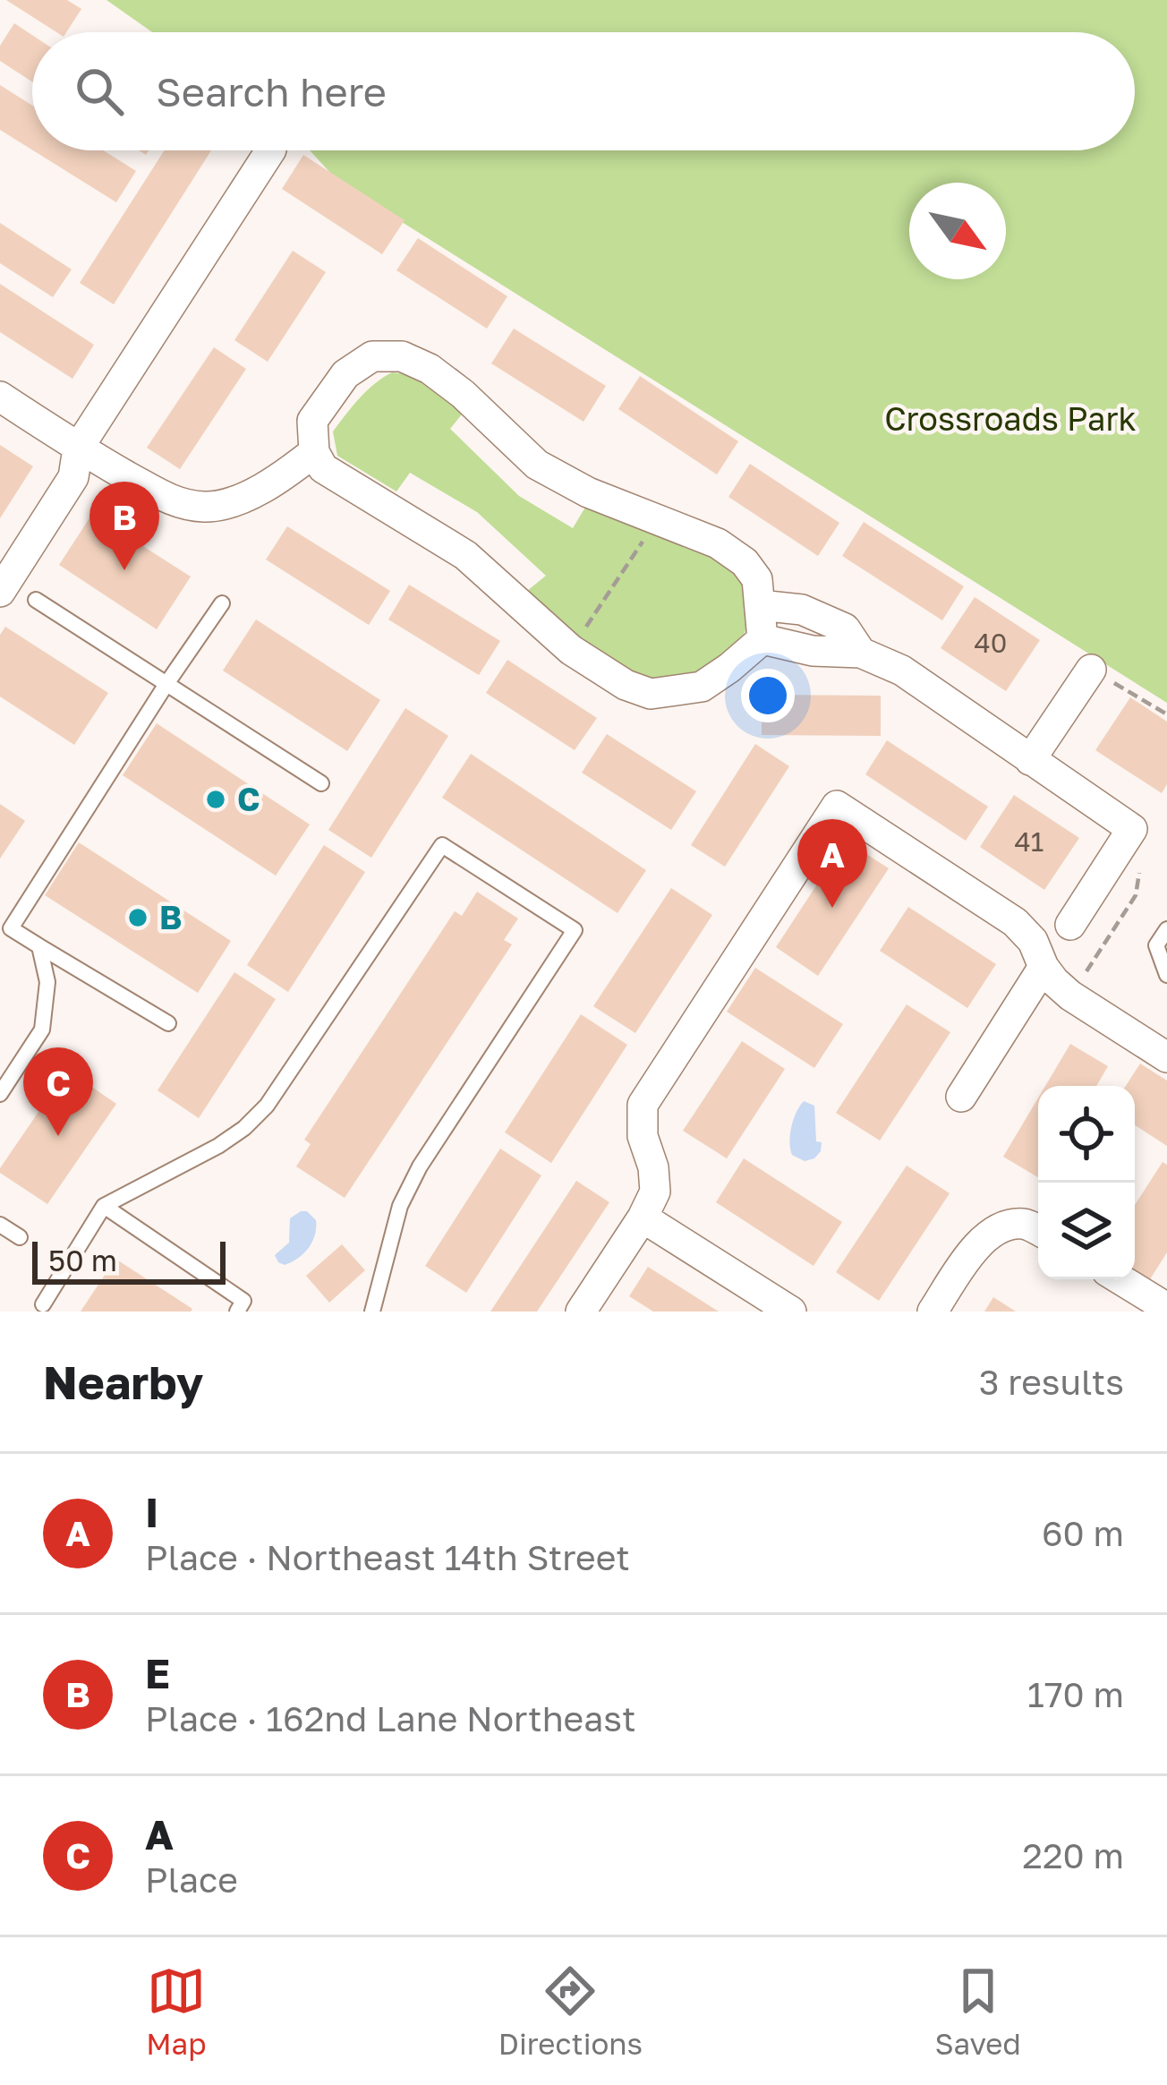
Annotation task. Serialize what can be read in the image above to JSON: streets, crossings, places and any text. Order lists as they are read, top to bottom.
{
  "parks": ["Crossroads Park"],
  "places": ["C", "B"],
  "house_numbers": ["40", "41"],
  "scale_bar": "50 m",
  "north": "bottom right",
  "page": {
    "search": "Search here",
    "pins": ["B", "A", "C"],
    "scale": "50 m",
    "heading": ["Nearby", "3 results"],
    "list": [
      {
        "mark": "A",
        "name": "I",
        "note": "Place · Northeast 14th Street",
        "value": "60 m"
      },
      {
        "mark": "B",
        "name": "E",
        "note": "Place · 162nd Lane Northeast",
        "value": "170 m"
      },
      {
        "mark": "C",
        "name": "A",
        "note": "Place",
        "value": "220 m"
      }
    ],
    "nav": ["Map", "Directions", "Saved"]
  }
}
